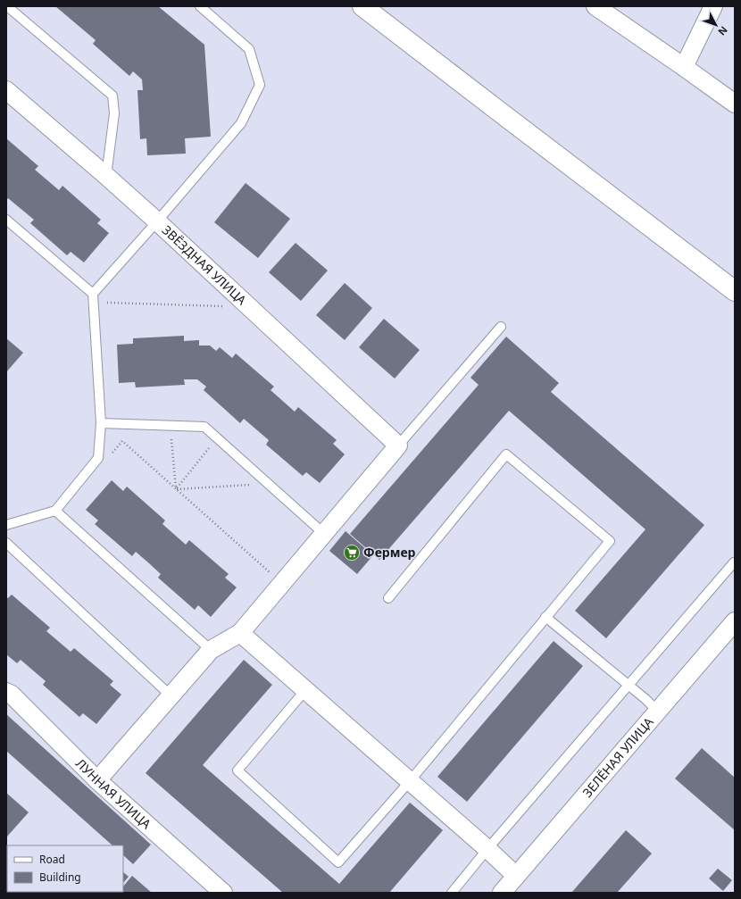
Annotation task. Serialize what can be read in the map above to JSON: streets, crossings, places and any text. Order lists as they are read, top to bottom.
{
  "streets": {
    "street": ["ЗВЁЗДНАЯ УЛИЦА", "ЗЕЛЁНАЯ УЛИЦА", "ЛУННАЯ УЛИЦА"]
  },
  "places": {
    "supermarket": ["Фермер"]
  },
  "legend": ["Road", "Building"],
  "north": "bottom right"
}
